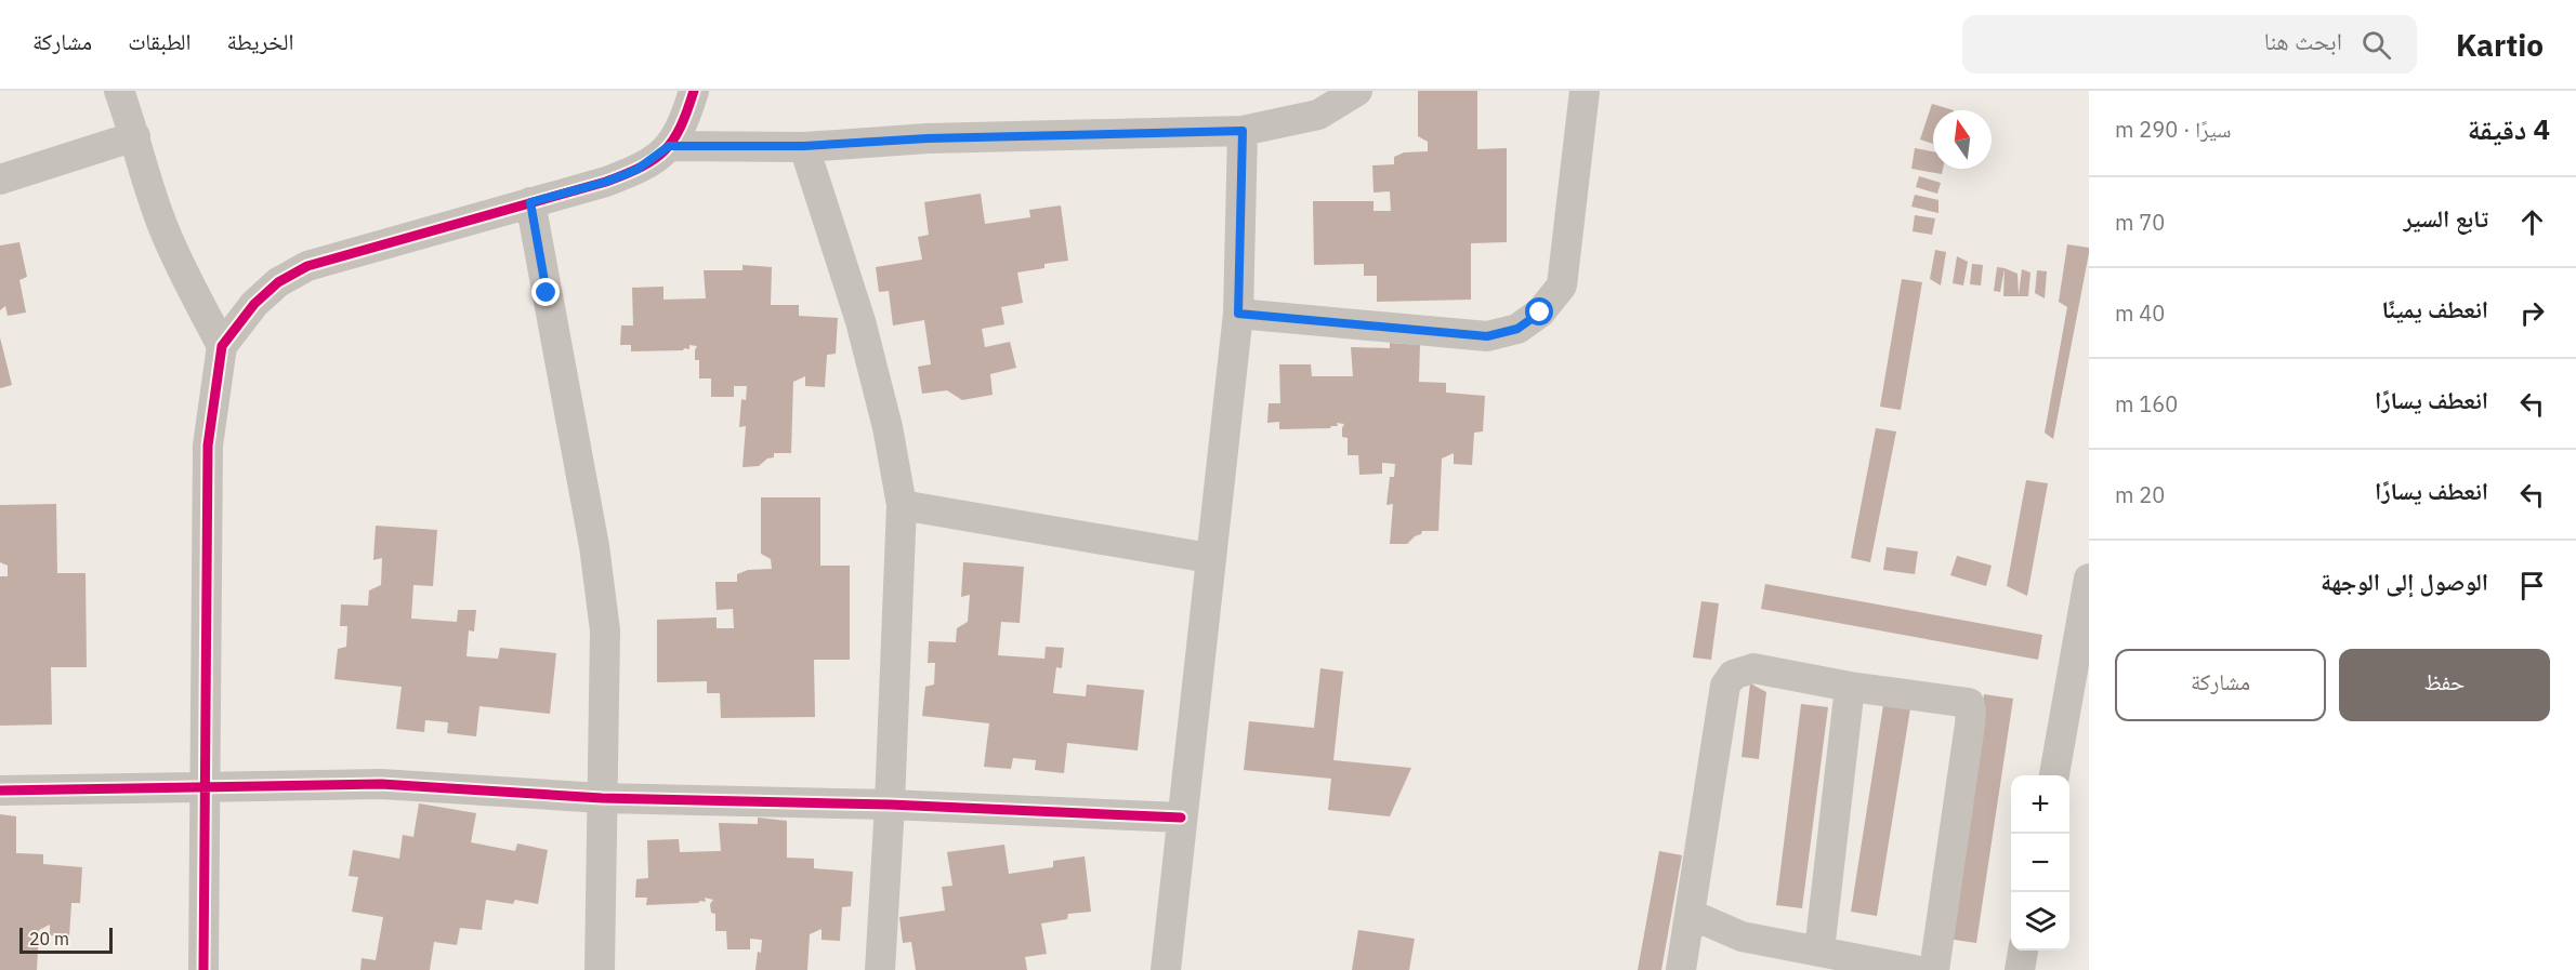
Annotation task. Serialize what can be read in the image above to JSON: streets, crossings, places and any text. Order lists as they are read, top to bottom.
{
  "scale_bar": "20 m",
  "north": "top",
  "page": {
    "header": "Kartio",
    "search": "ابحث هنا",
    "nav": ["الخريطة", "الطبقات", "مشاركة"],
    "heading": ["4 دقيقة", "سيرًا · 290 m"],
    "list": [
      ["تابع السير", "70 m"],
      ["انعطف يمينًا", "40 m"],
      ["انعطف يسارًا", "160 m"],
      ["انعطف يسارًا", "20 m"],
      "الوصول إلى الوجهة"
    ],
    "buttons": ["حفظ", "مشاركة"],
    "map_buttons": ["+", "−"],
    "scale": "20 m"
  }
}
